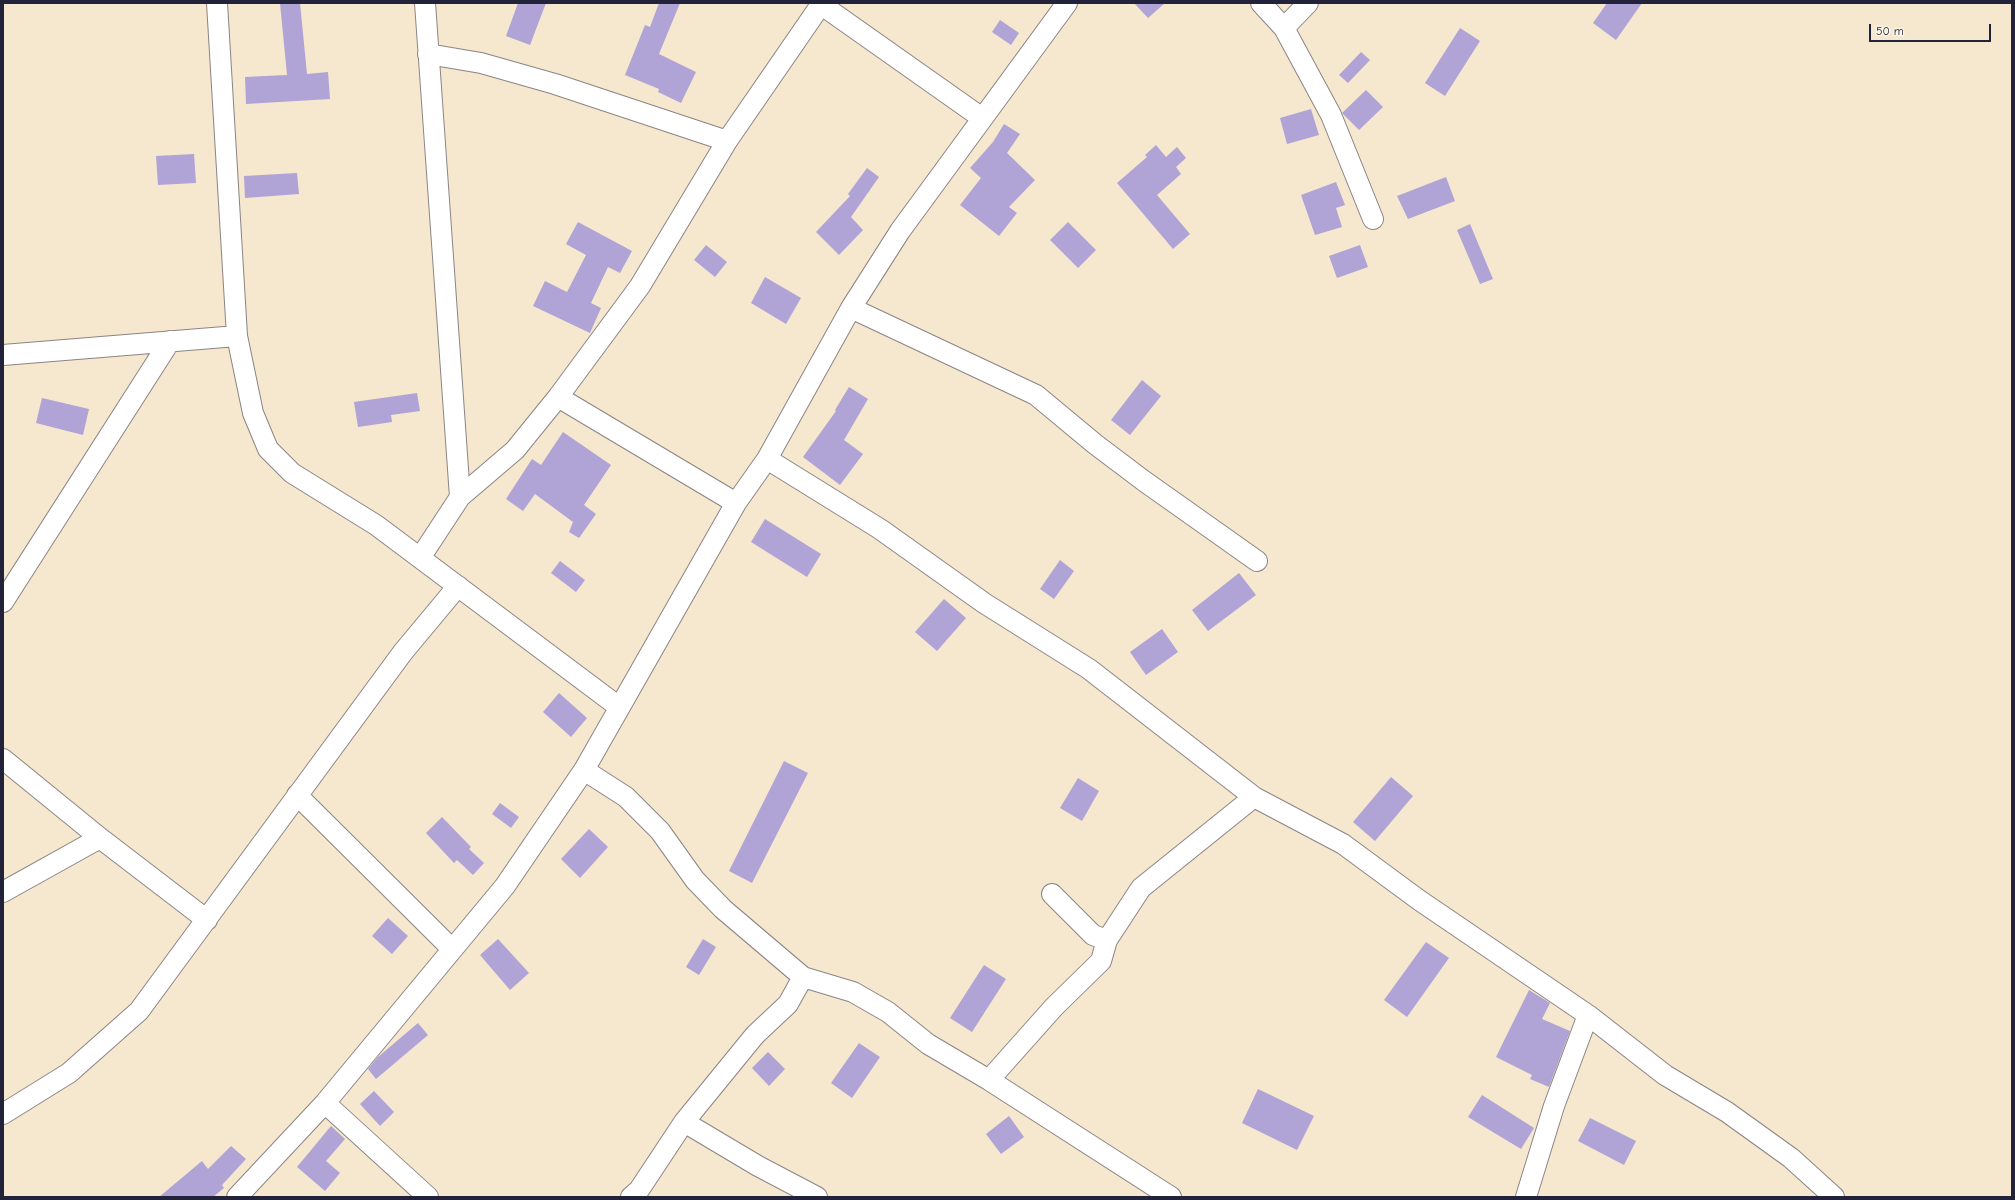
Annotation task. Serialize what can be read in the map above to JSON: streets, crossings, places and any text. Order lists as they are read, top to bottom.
{
  "scale_bar": "50 m"
}
